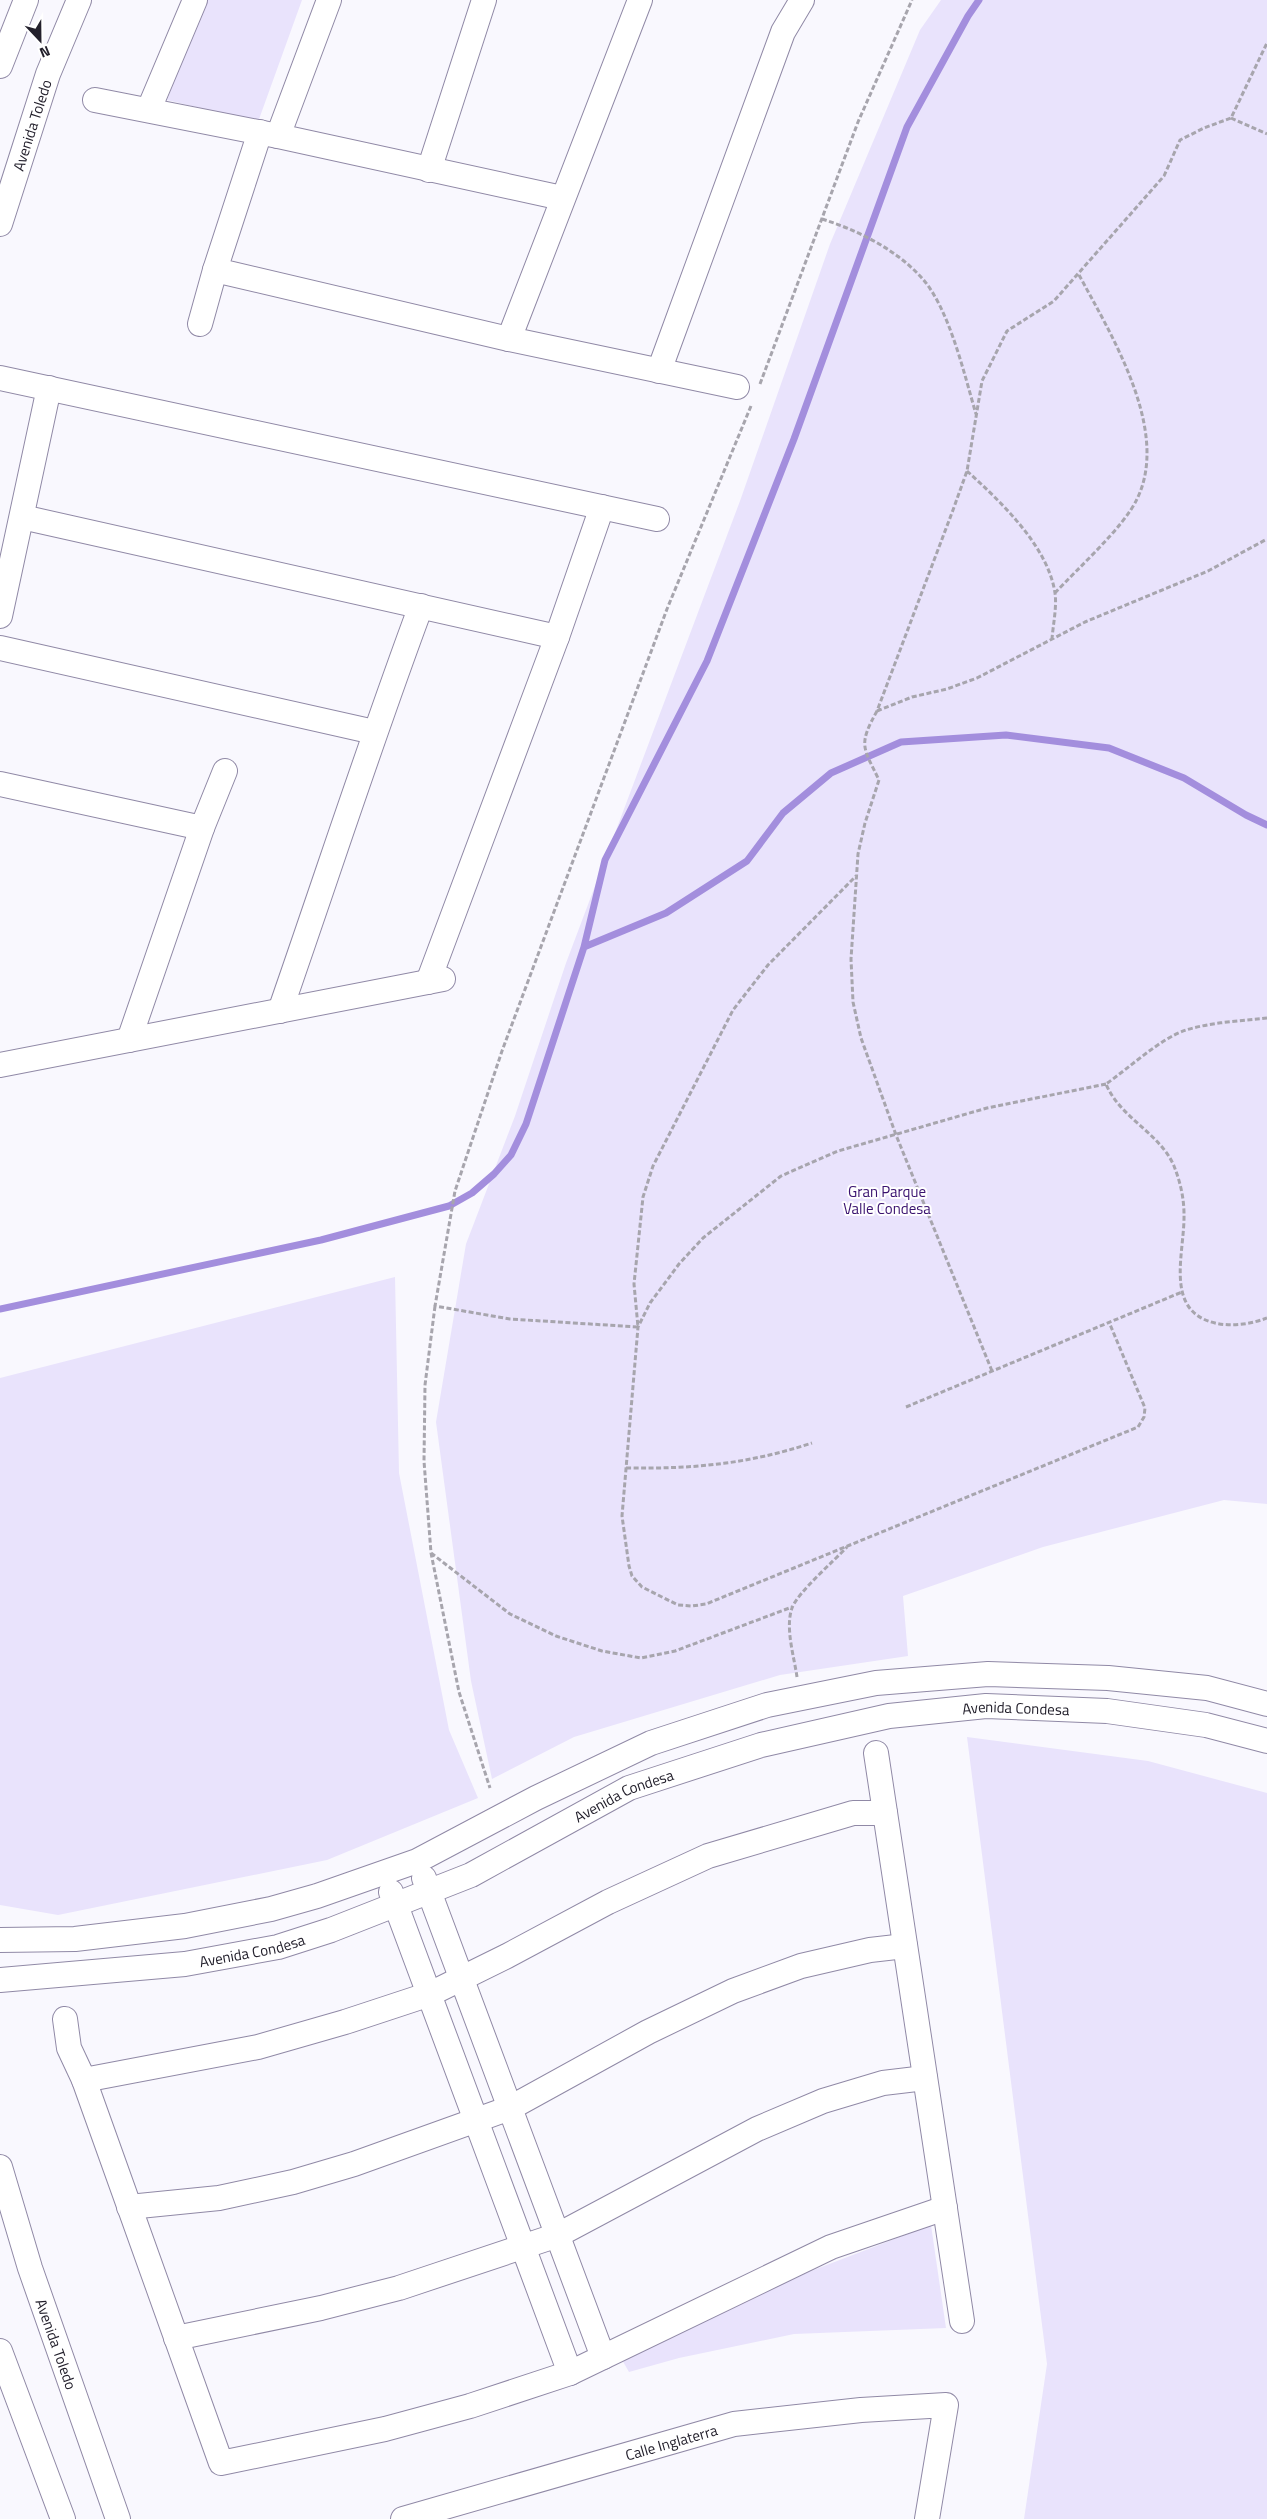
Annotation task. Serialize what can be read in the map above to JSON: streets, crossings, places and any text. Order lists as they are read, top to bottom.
{
  "streets": {
    "street": ["Avenida Toledo", "Avenida Condesa", "Calle Inglaterra"]
  },
  "parks": ["Gran Parque Valle Condesa"],
  "north": "bottom"
}
